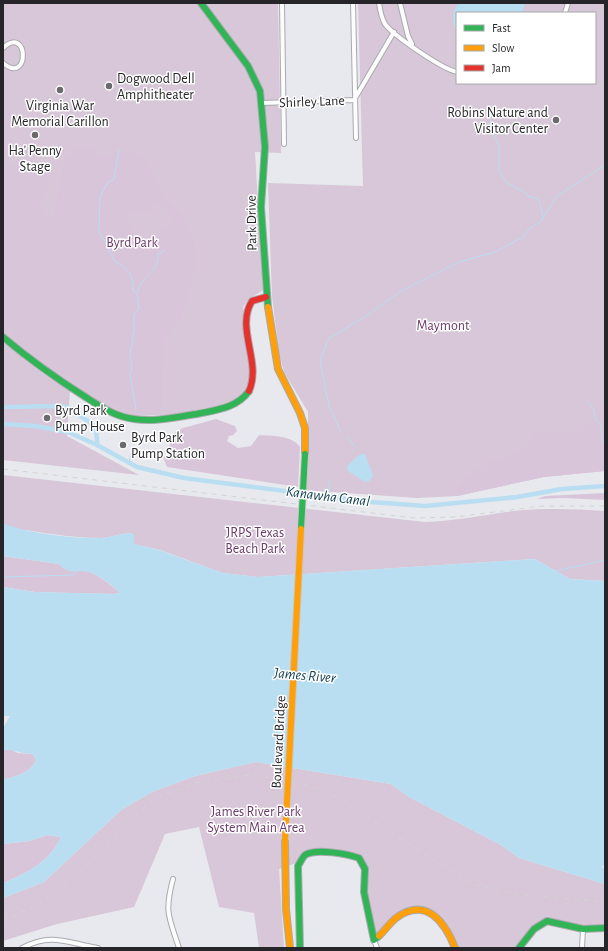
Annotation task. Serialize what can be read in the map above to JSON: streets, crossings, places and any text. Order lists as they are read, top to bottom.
{
  "streets": {
    "main road": ["Park Drive", "Boulevard Bridge"],
    "street": ["Shirley Lane"]
  },
  "crossings": [
    ["Shirley Lane", "Park Drive"],
    ["Park Drive", "Boulevard Bridge"]
  ],
  "water": ["Kanawha Canal", "James River"],
  "parks": [
    "Byrd Park",
    "Maymont",
    "JRPS Texas Beach Park",
    "James River Park System Main Area"
  ],
  "places": [
    "Dogwood Dell Amphitheater",
    "Virginia War Memorial Carillon",
    "Robins Nature and Visitor Center",
    "Ha' Penny Stage",
    "Byrd Park Pump House",
    "Byrd Park Pump Station"
  ],
  "legend": ["Fast", "Slow", "Jam"]
}
